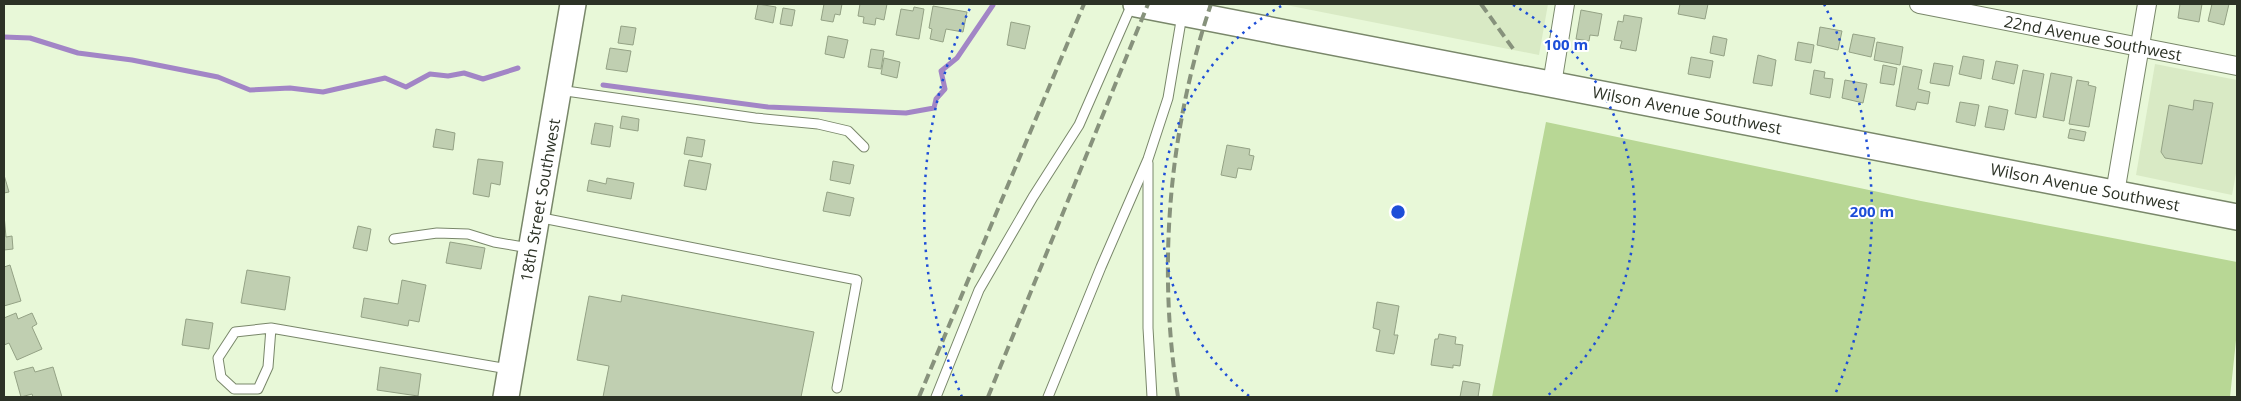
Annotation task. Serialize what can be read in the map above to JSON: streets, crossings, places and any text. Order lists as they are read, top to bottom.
{
  "streets": {
    "main road": ["Wilson Avenue Southwest", "18th Street Southwest"],
    "street": ["22nd Avenue Southwest"]
  },
  "rings": ["100 m", "200 m"]
}
